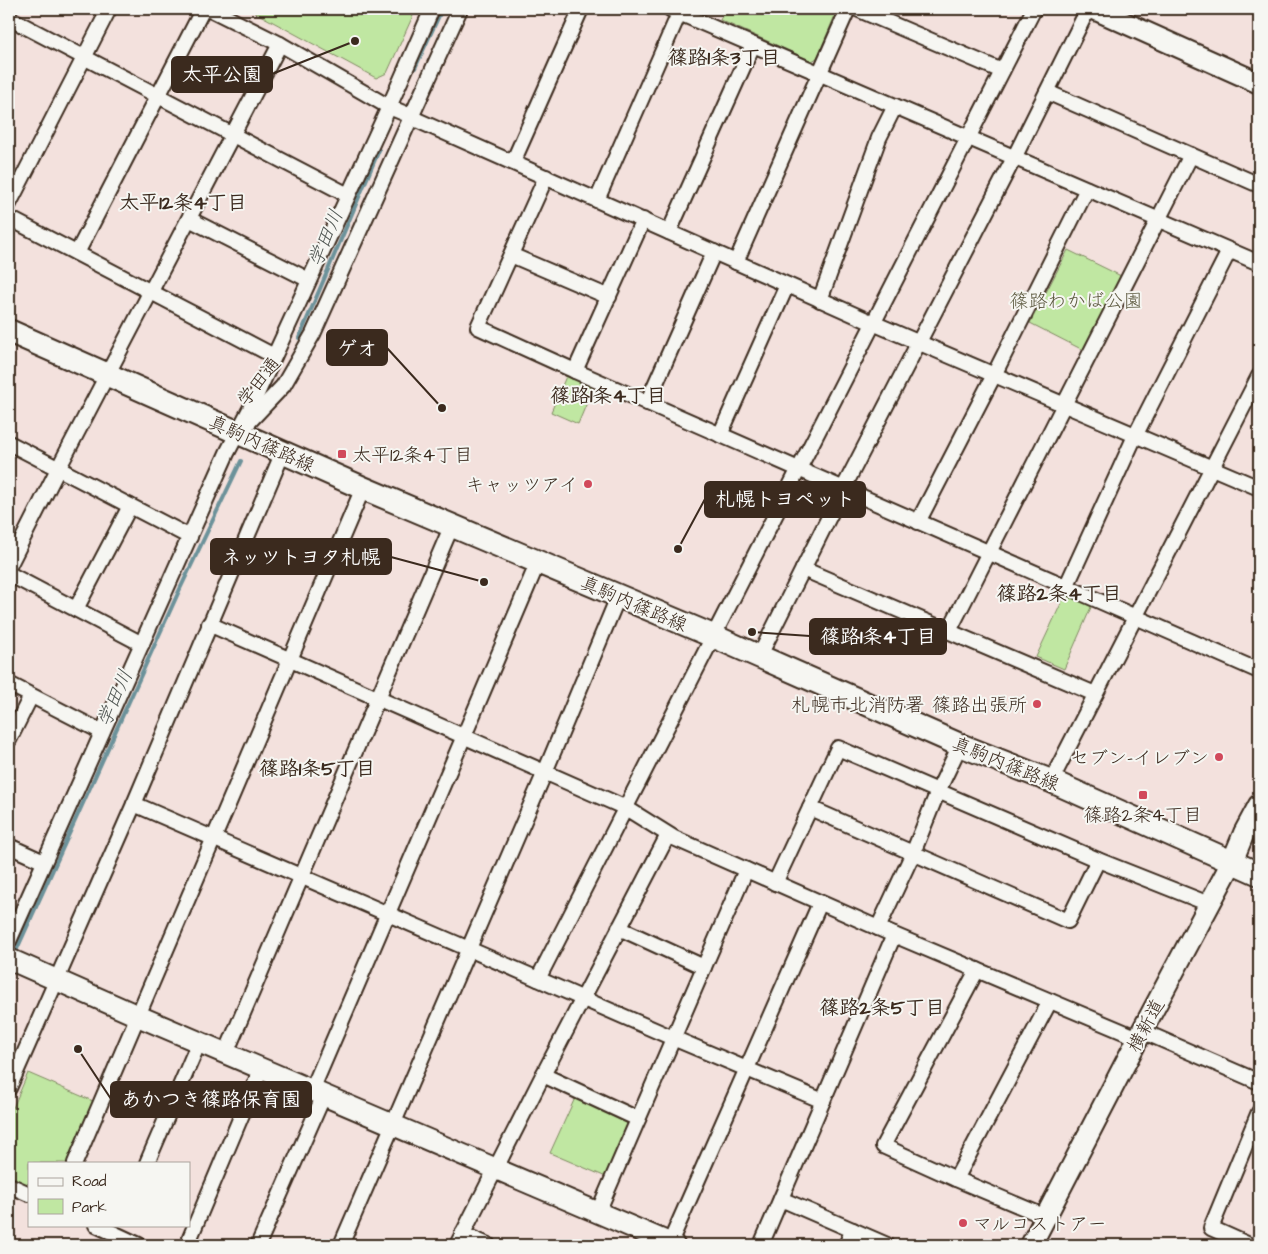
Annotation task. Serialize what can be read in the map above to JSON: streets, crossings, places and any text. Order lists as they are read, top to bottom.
{
  "streets": {
    "main road": ["真駒内篠路線"],
    "street": ["学田通", "横新道"]
  },
  "crossings": [
    ["学田通", "真駒内篠路線"],
    ["真駒内篠路線", "横新道"]
  ],
  "districts": [
    "篠路1条3丁目",
    "太平12条4丁目",
    "篠路1条4丁目",
    "篠路2条4丁目",
    "篠路1条5丁目",
    "篠路2条5丁目"
  ],
  "water": ["学田川"],
  "parks": ["篠路わかば公園"],
  "places": {
    "other": [
      "太平公園",
      "ゲオ",
      "キャッツアイ",
      "札幌トヨペット",
      "ネッツトヨタ札幌",
      "篠路1条4丁目",
      "札幌市北消防署 篠路出張所",
      "セブン-イレブン",
      "あかつき篠路保育園",
      "マルコストアー"
    ],
    "transit": ["太平12条4丁目", "篠路2条4丁目"]
  },
  "legend": ["Road", "Park"]
}
